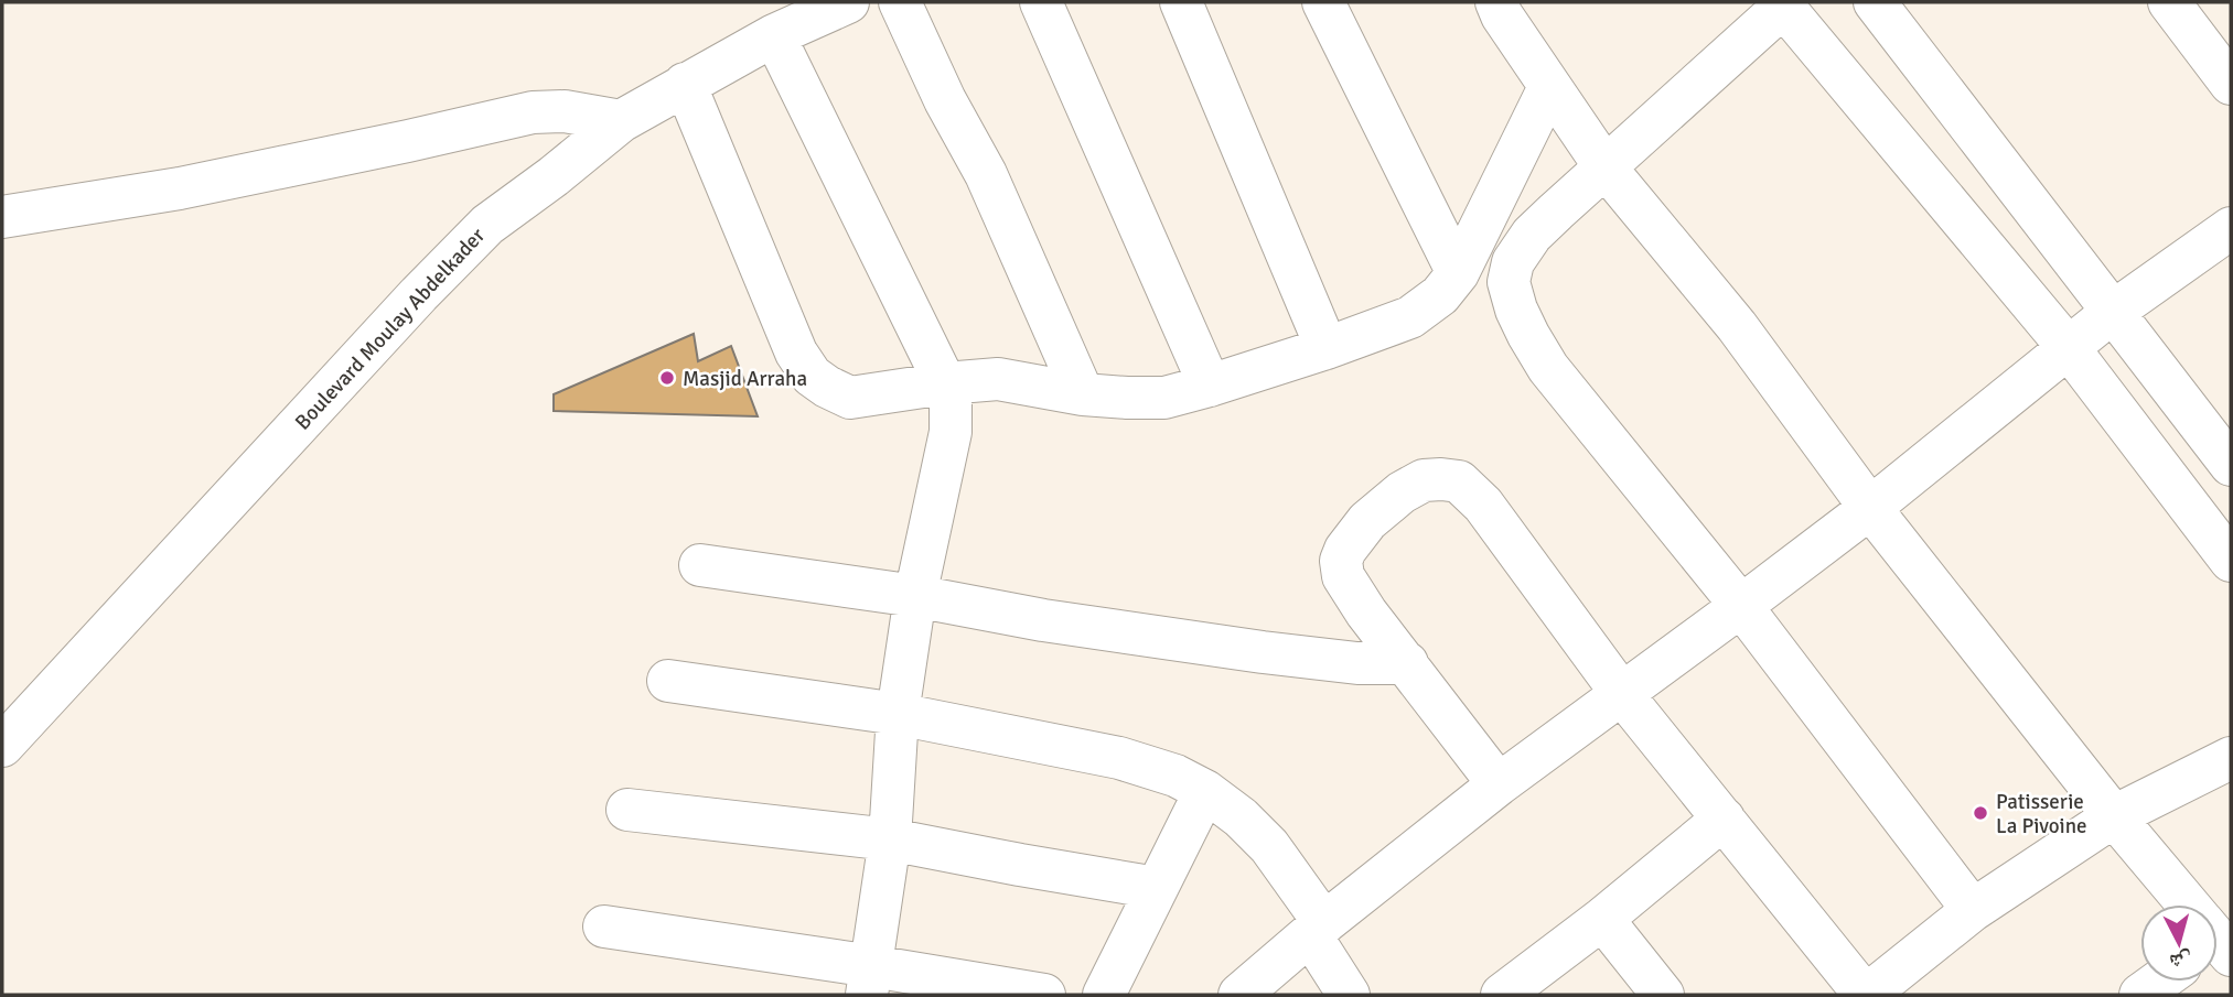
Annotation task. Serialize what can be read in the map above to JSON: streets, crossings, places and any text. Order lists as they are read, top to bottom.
{
  "streets": {
    "street": ["Boulevard Moulay Abdelkader"]
  },
  "places": ["Masjid Arraha", "Patisserie La Pivoine"],
  "north": "bottom"
}
